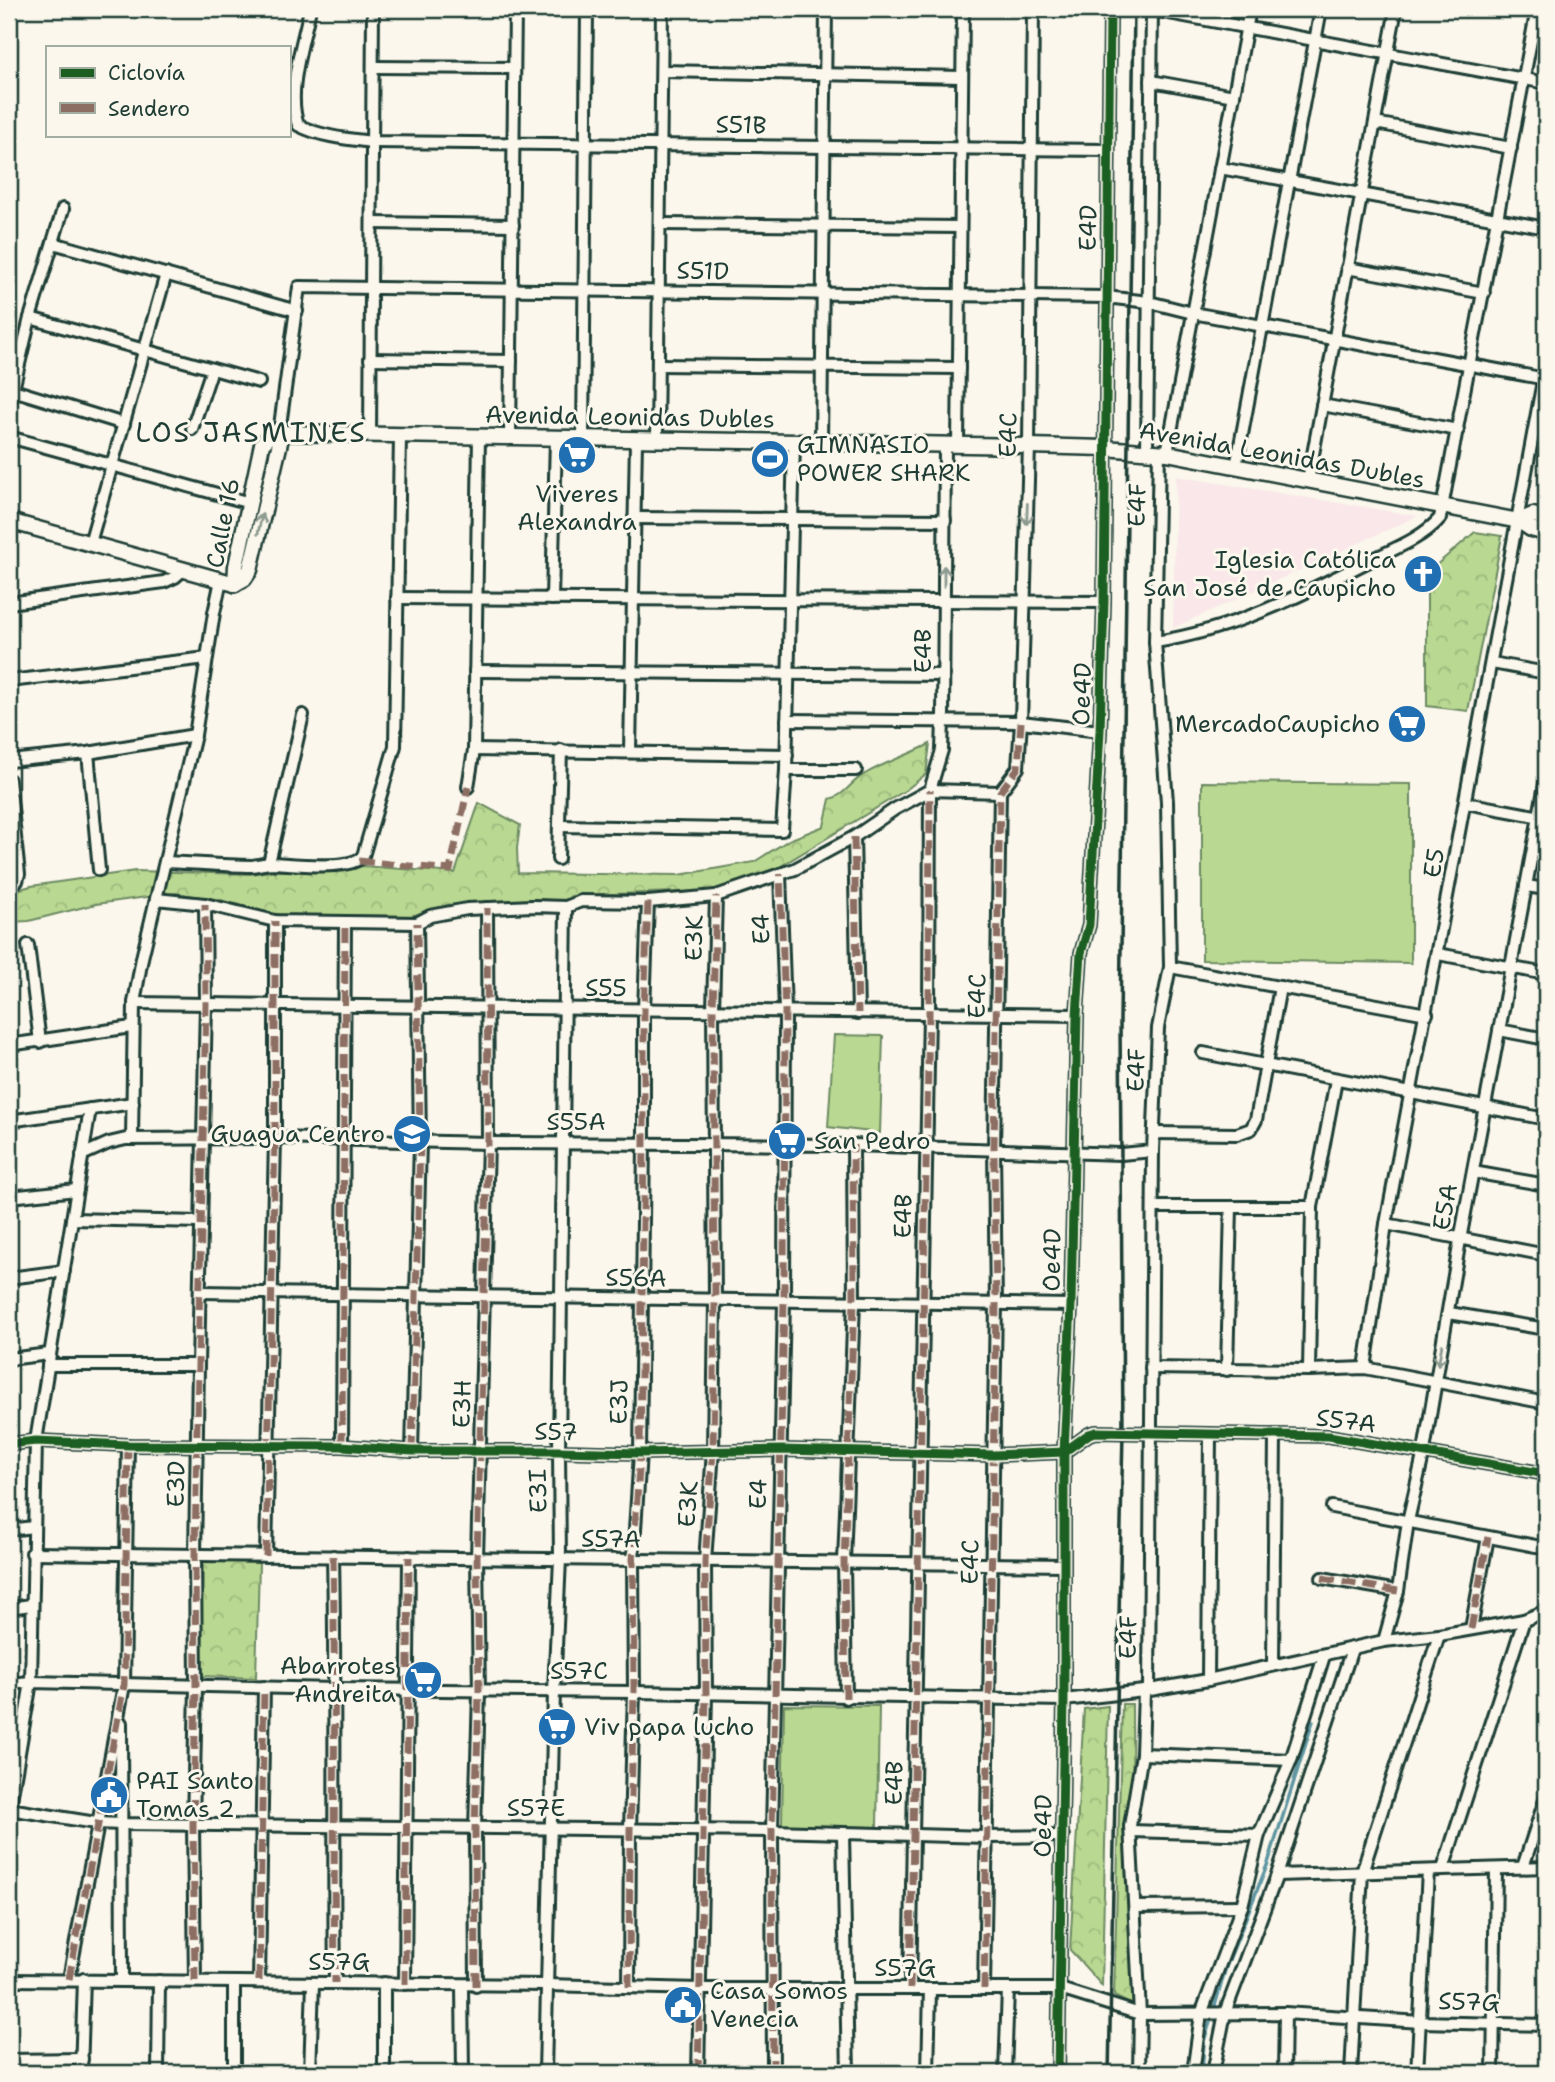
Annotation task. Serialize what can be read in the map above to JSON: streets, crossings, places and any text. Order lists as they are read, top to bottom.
{
  "streets": {
    "main road": ["Avenida Leonidas Dubles", "Calle 16"],
    "street": [
      "S51B",
      "E4D",
      "S51D",
      "E4C",
      "E4F",
      "E4B",
      "Oe4D",
      "E5",
      "E4",
      "E3K",
      "S55",
      "S55A",
      "E5A",
      "S56A",
      "E3J",
      "E3H",
      "S57A",
      "S57",
      "E3D",
      "E3I",
      "S57C",
      "S57E",
      "S57G"
    ]
  },
  "crossings": [
    ["S51B", "E4D"],
    ["S51B", "E4C"],
    ["S51B", "E4B"],
    ["E4D", "S51D"],
    ["E4D", "Avenida Leonidas Dubles"],
    ["E4D", "Oe4D"],
    ["S51D", "E4C"],
    ["S51D", "E4F"],
    ["S51D", "E4B"],
    ["S51D", "E5"],
    ["Avenida Leonidas Dubles", "E4C"],
    ["Avenida Leonidas Dubles", "E4F"],
    ["Avenida Leonidas Dubles", "Calle 16"],
    ["Avenida Leonidas Dubles", "E4B"],
    ["Avenida Leonidas Dubles", "Oe4D"],
    ["Avenida Leonidas Dubles", "E5"],
    ["E4C", "S55"],
    ["E4C", "S55A"],
    ["E4C", "S56A"],
    ["E4C", "S57A"],
    ["E4C", "S57"],
    ["E4C", "S57C"],
    ["E4C", "S57E"],
    ["E4C", "S57G"],
    ["E4F", "S55A"],
    ["E4F", "S57A"],
    ["E4F", "S57C"],
    ["E4F", "S57G"],
    ["E4B", "S55"],
    ["E4B", "S55A"],
    ["E4B", "S56A"],
    ["E4B", "S57A"],
    ["E4B", "S57"],
    ["E4B", "S57C"],
    ["E4B", "S57E"],
    ["E4B", "S57G"],
    ["Oe4D", "S55"],
    ["Oe4D", "S55A"],
    ["Oe4D", "S56A"],
    ["Oe4D", "S57A"],
    ["Oe4D", "S57"],
    ["Oe4D", "S57C"],
    ["Oe4D", "S57E"],
    ["Oe4D", "S57G"],
    ["E4", "S55"],
    ["E4", "S55A"],
    ["E4", "S56A"],
    ["E4", "S57A"],
    ["E4", "S57"],
    ["E4", "S57C"],
    ["E4", "S57E"],
    ["E4", "S57G"],
    ["E3K", "S55"],
    ["E3K", "S55A"],
    ["E3K", "S56A"],
    ["E3K", "S57A"],
    ["E3K", "S57"],
    ["E3K", "S57C"],
    ["E3K", "S57E"],
    ["E3K", "S57G"],
    ["S55", "E3J"],
    ["S55", "E3H"],
    ["S55", "E3D"],
    ["S55", "E3I"],
    ["S55A", "E3J"],
    ["S55A", "E3H"],
    ["S55A", "E3D"],
    ["S55A", "E3I"],
    ["E5A", "S57A"],
    ["E5A", "S57C"],
    ["S56A", "E3J"],
    ["S56A", "E3H"],
    ["S56A", "E3D"],
    ["S56A", "E3I"],
    ["E3J", "S57A"],
    ["E3J", "S57"],
    ["E3J", "S57C"],
    ["E3J", "S57E"],
    ["E3J", "S57G"],
    ["E3H", "S57A"],
    ["E3H", "S57"],
    ["E3H", "S57C"],
    ["E3H", "S57E"],
    ["E3H", "S57G"],
    ["S57A", "S57"],
    ["S57A", "E3D"],
    ["S57A", "E3I"],
    ["S57", "E3D"],
    ["S57", "E3I"],
    ["E3D", "S57C"],
    ["E3D", "S57E"],
    ["E3D", "S57G"],
    ["E3I", "S57C"],
    ["E3I", "S57E"],
    ["E3I", "S57G"]
  ],
  "districts": ["LOS JASMINES"],
  "places": {
    "supermarket": [
      "Viveres Alexandra",
      "MercadoCaupicho",
      "San Pedro",
      "Abarrotes Andreita",
      "Viv papa lucho"
    ],
    "sports": ["GIMNASIO POWER SHARK"],
    "church": ["Iglesia Católica San José de Caupicho"],
    "school or university": ["Guagua Centro"],
    "public building": ["PAI Santo Tomas 2", "Casa Somos Venecia"]
  },
  "legend": ["Ciclovía", "Sendero"]
}
